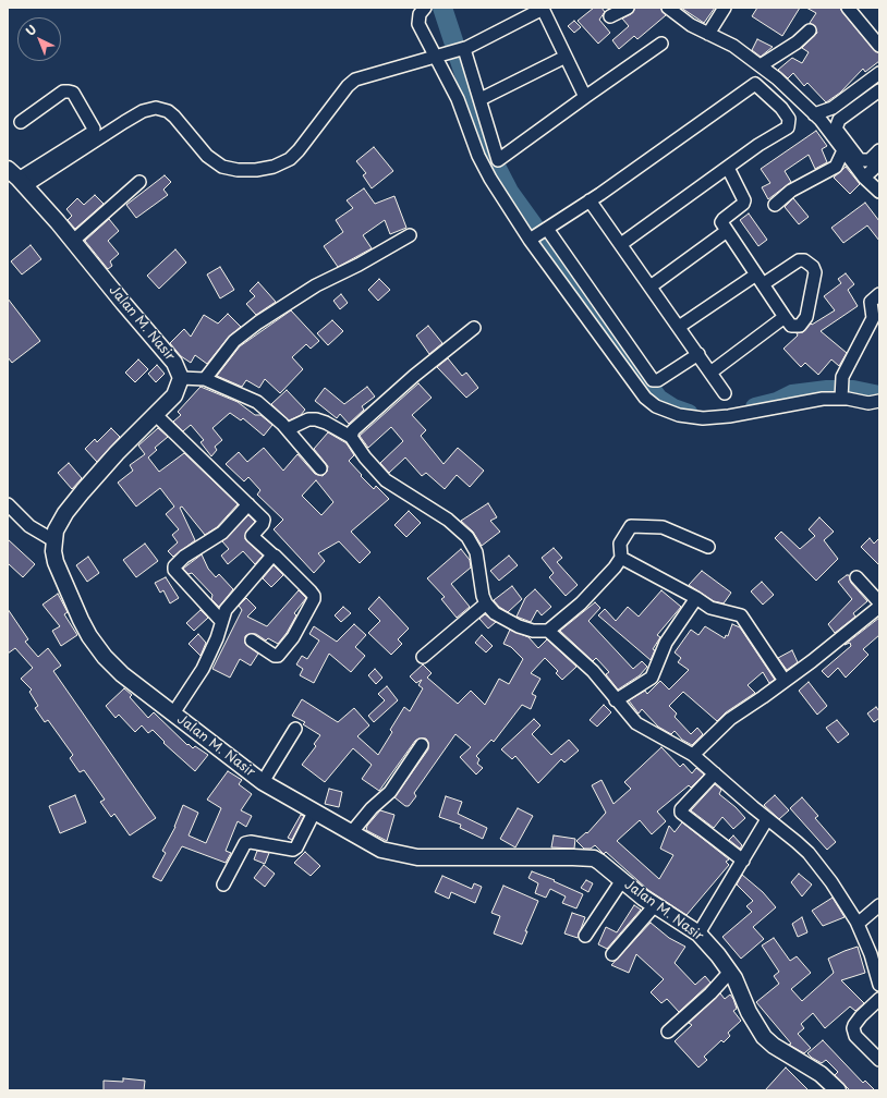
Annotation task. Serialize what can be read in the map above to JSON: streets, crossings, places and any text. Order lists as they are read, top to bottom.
{
  "streets": {
    "street": ["Jalan M. Nasir"]
  },
  "north": "top left"
}
